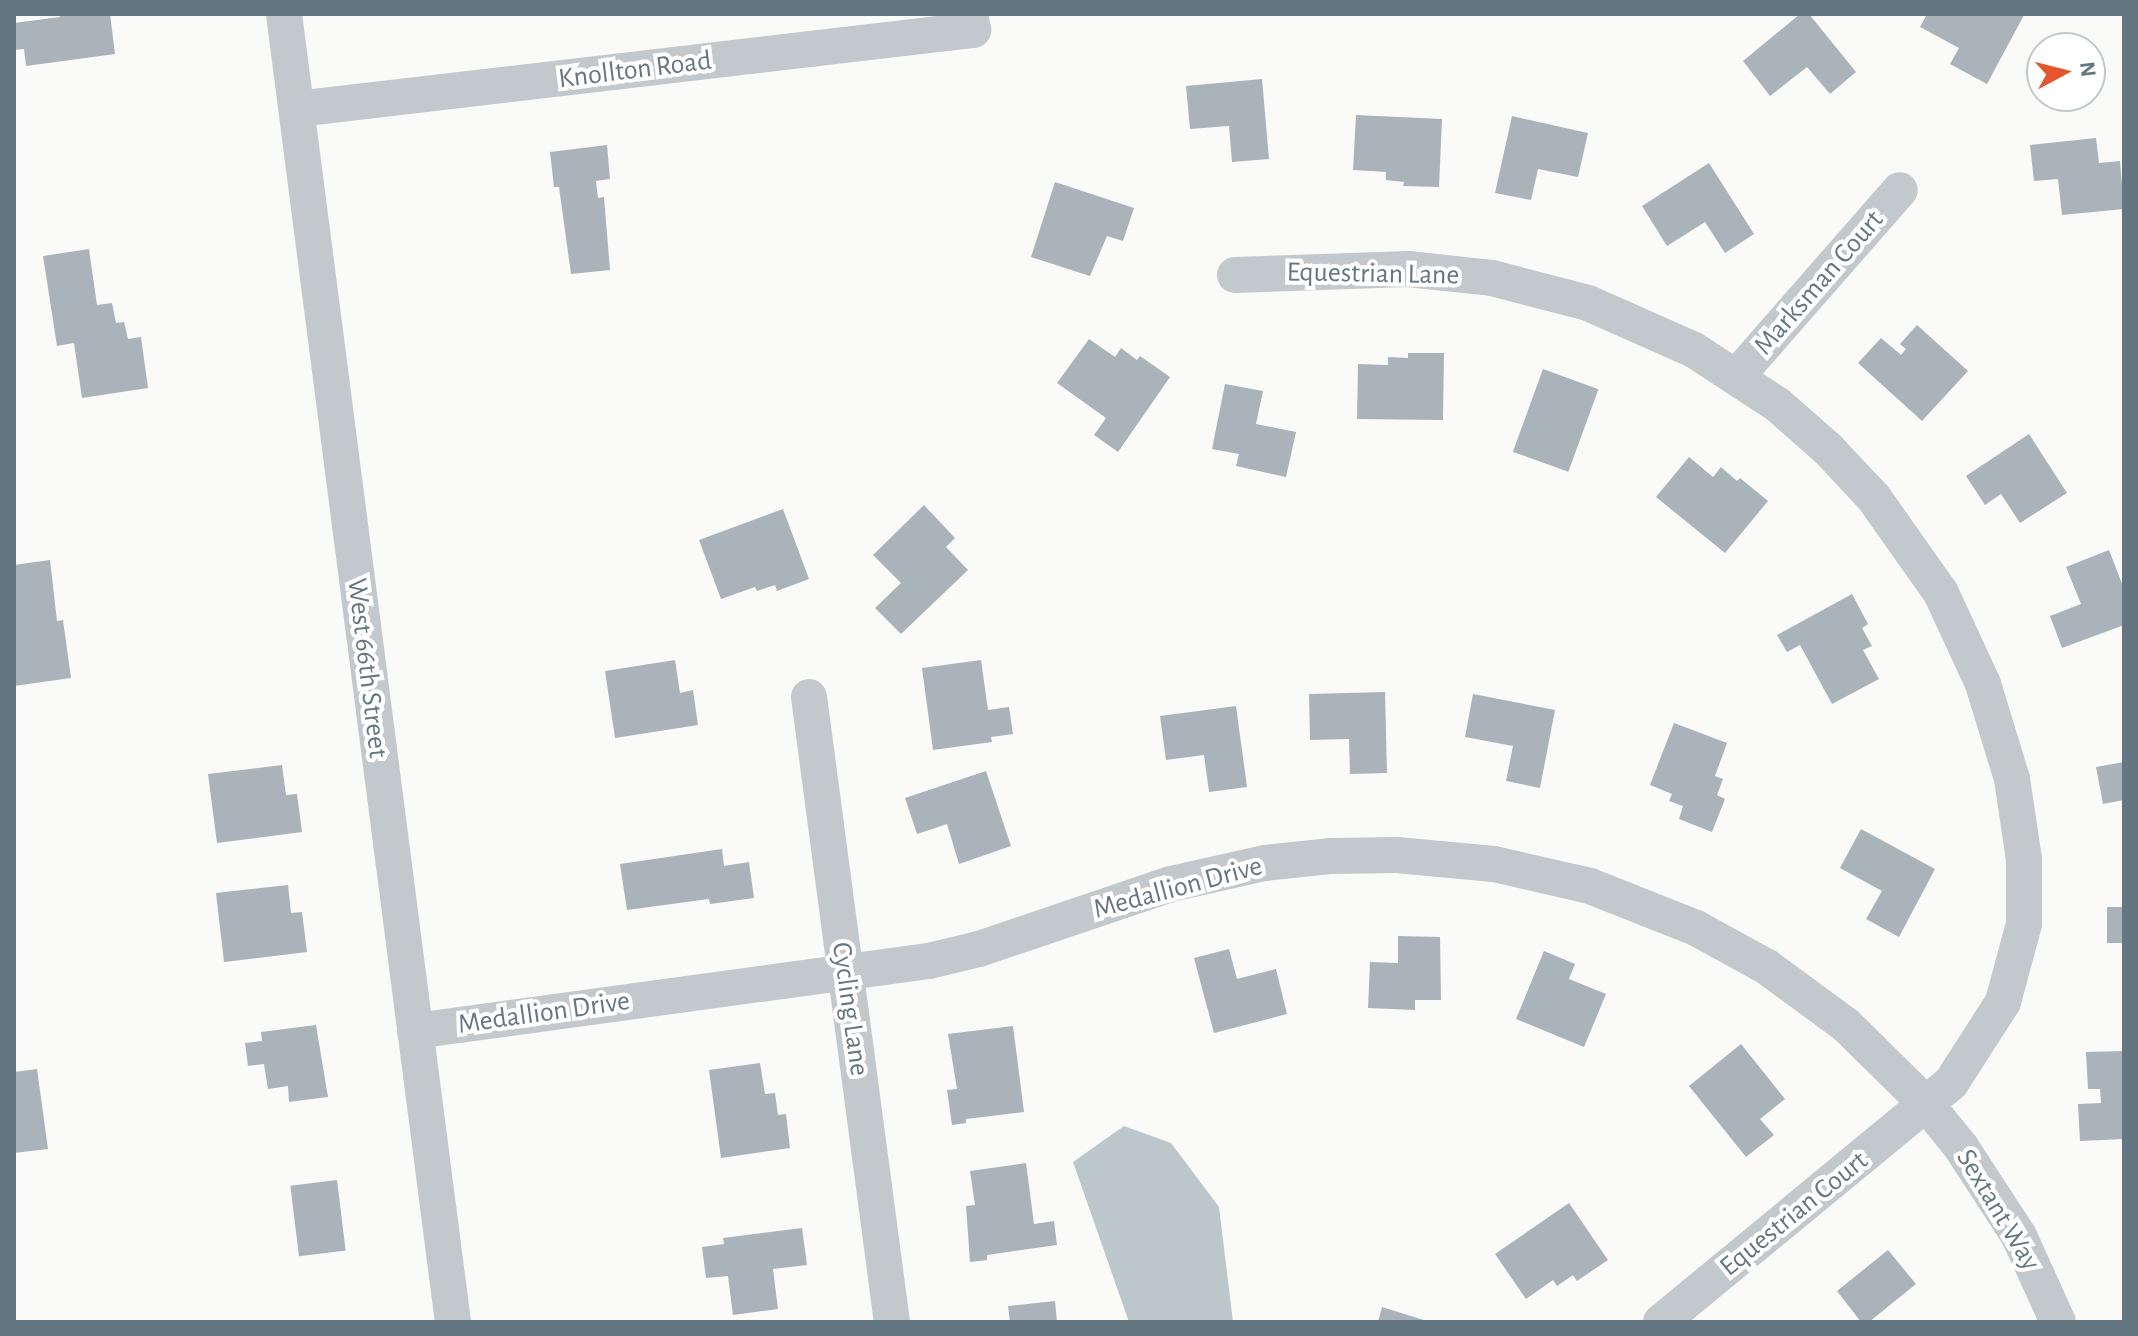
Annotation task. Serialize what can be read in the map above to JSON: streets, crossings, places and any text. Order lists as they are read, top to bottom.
{
  "streets": {
    "street": [
      "Knollton Road",
      "Equestrian Lane",
      "Marksman Court",
      "West 66th Street",
      "Medallion Drive",
      "Cycling Lane",
      "Sextant Way",
      "Equestrian Court"
    ]
  },
  "crossings": [
    ["Knollton Road", "West 66th Street"],
    ["Equestrian Lane", "Marksman Court"],
    ["Equestrian Lane", "Medallion Drive"],
    ["Equestrian Lane", "Sextant Way"],
    ["Equestrian Lane", "Equestrian Court"],
    ["West 66th Street", "Medallion Drive"],
    ["Medallion Drive", "Cycling Lane"],
    ["Medallion Drive", "Sextant Way"],
    ["Medallion Drive", "Equestrian Court"],
    ["Sextant Way", "Equestrian Court"]
  ],
  "north": "right"
}
